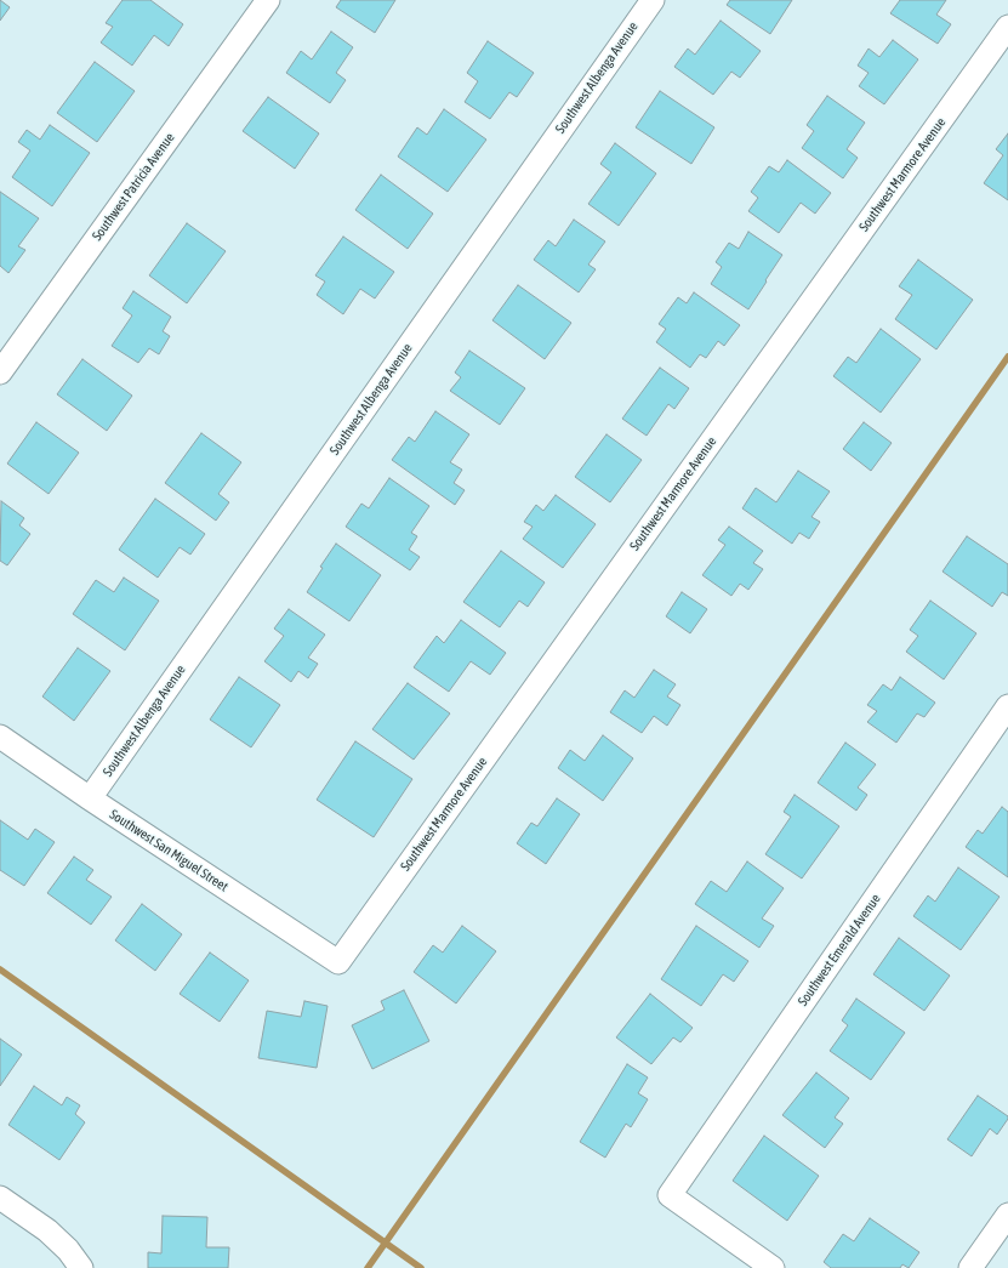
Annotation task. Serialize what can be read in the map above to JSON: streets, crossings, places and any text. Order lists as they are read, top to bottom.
{
  "streets": {
    "street": [
      "Southwest Albenga Avenue",
      "Southwest Marmore Avenue",
      "Southwest Patricia Avenue",
      "Southwest San Miguel Street",
      "Southwest Emerald Avenue"
    ]
  },
  "crossings": [
    ["Southwest Albenga Avenue", "Southwest San Miguel Street"],
    ["Southwest Marmore Avenue", "Southwest San Miguel Street"]
  ]
}
